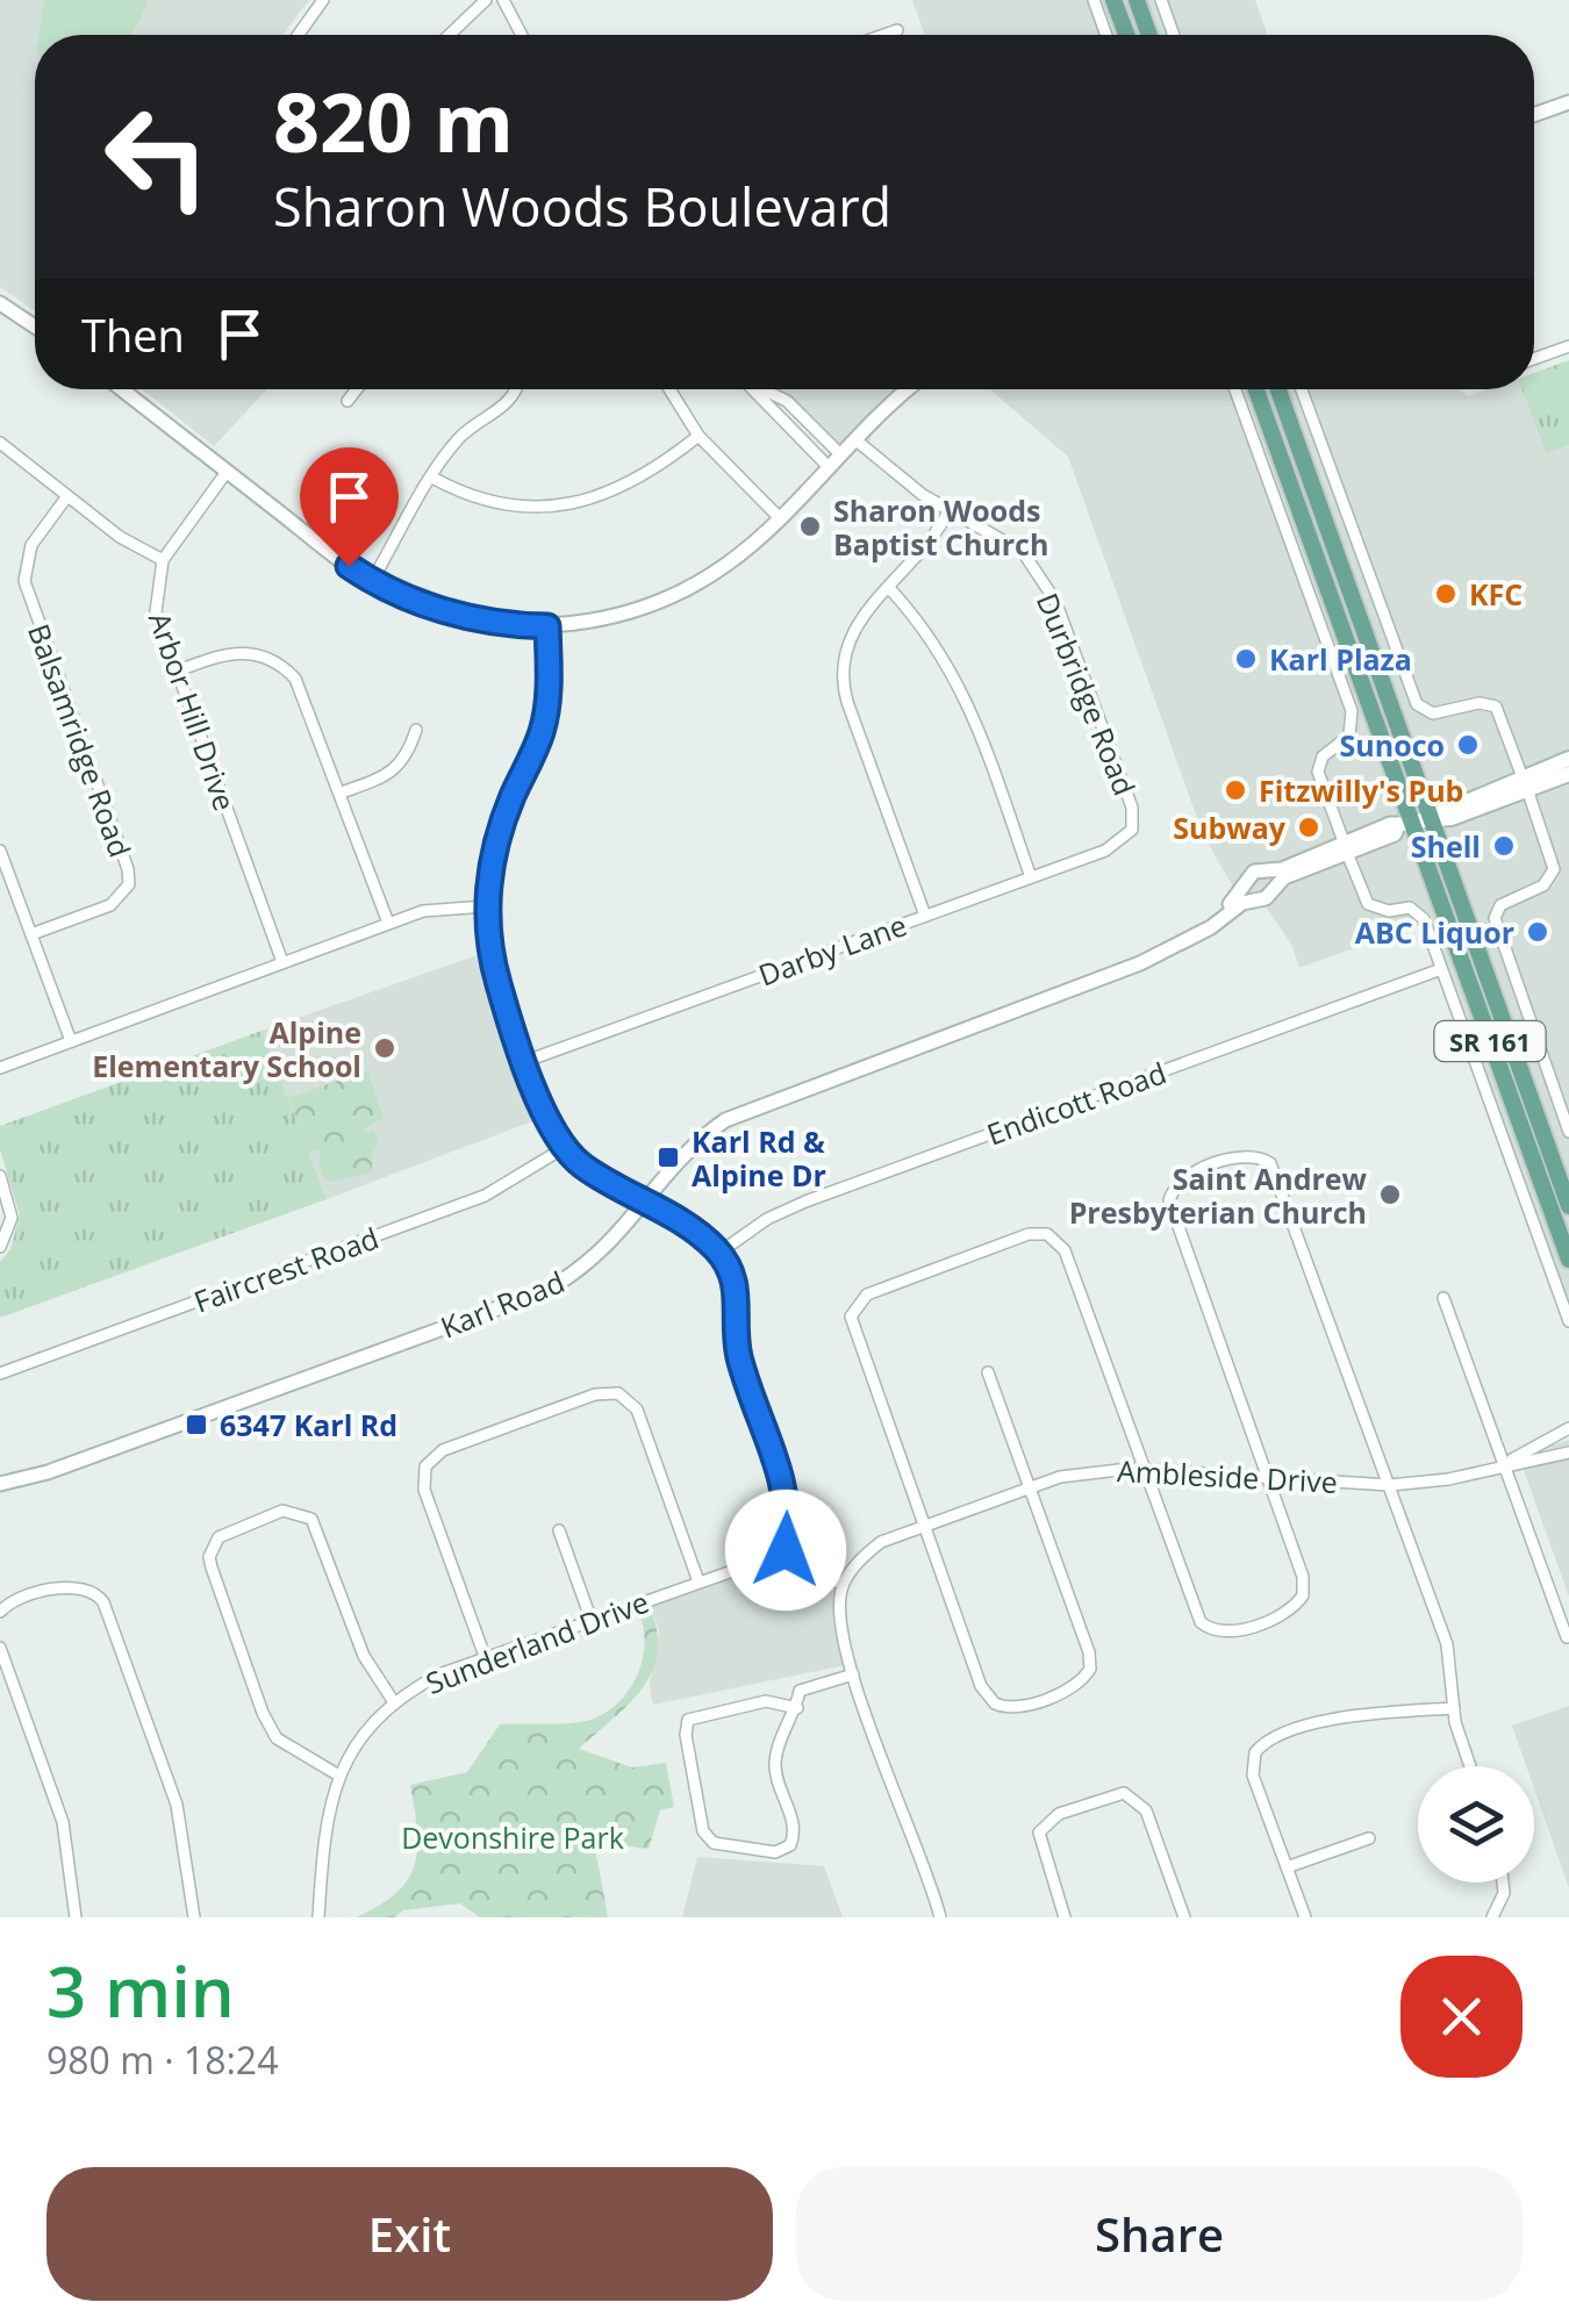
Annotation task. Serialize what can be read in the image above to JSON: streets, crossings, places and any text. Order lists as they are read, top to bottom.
{
  "streets": {
    "main road": ["SR 161"],
    "street": [
      "Durbridge Road",
      "Arbor Hill Drive",
      "Balsamridge Road",
      "Darby Lane",
      "Endicott Road",
      "Faircrest Road",
      "Karl Road",
      "Ambleside Drive",
      "Sunderland Drive"
    ]
  },
  "crossings": [
    ["Durbridge Road", "Darby Lane"],
    ["Ambleside Drive", "Sunderland Drive"]
  ],
  "parks": ["Devonshire Park"],
  "places": {
    "other": [
      "Sharon Woods Baptist Church",
      "KFC",
      "Karl Plaza",
      "Sunoco",
      "Fitzwilly's Pub",
      "Subway",
      "Shell",
      "ABC Liquor",
      "Alpine Elementary School",
      "Saint Andrew Presbyterian Church"
    ],
    "transit": ["Karl Rd & Alpine Dr", "6347 Karl Rd"]
  },
  "page": {
    "turn": ["820 m", "Sharon Woods Boulevard"],
    "then": "Then",
    "heading": ["3 min", "980 m · 18:24"],
    "buttons": ["Exit", "Share"]
  }
}
